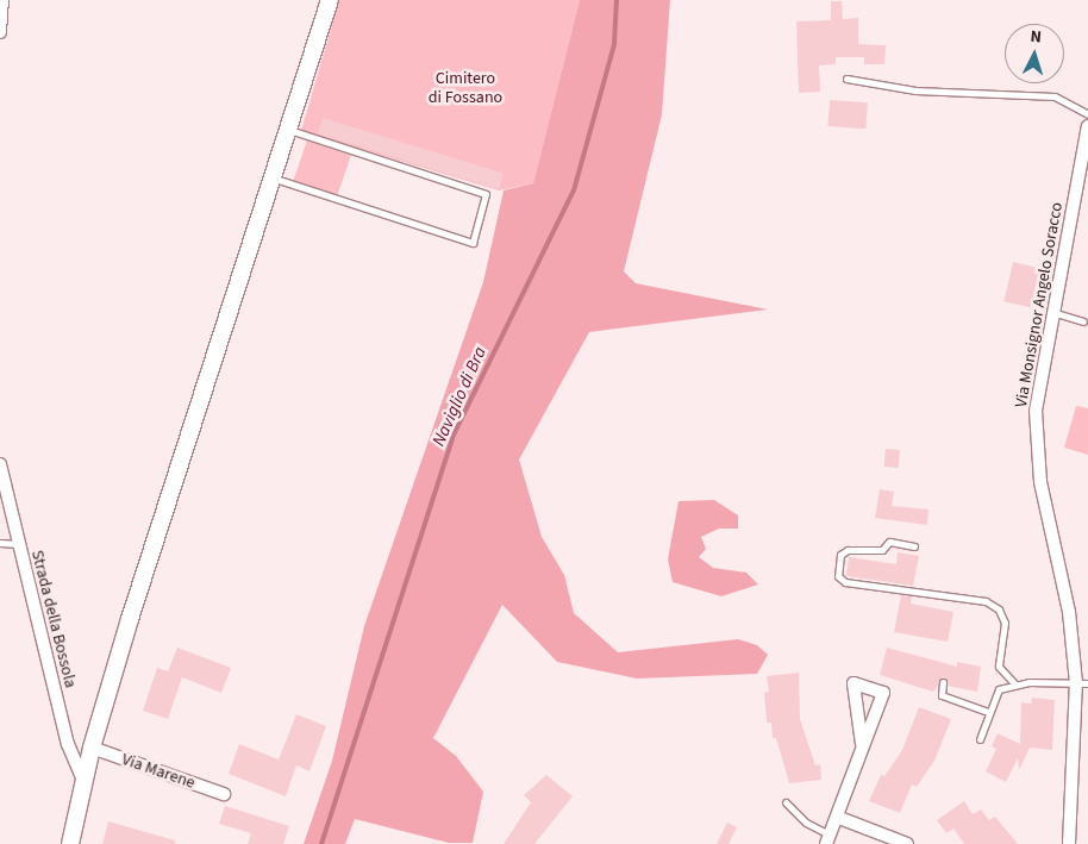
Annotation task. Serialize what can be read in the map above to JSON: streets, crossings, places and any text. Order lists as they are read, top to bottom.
{
  "streets": {
    "street": ["Via Monsignor Angelo Soracco", "Strada della Bossola", "Via Marene"]
  },
  "water": ["Naviglio di Bra"],
  "parks": ["Cimitero di Fossano"],
  "north": "top"
}
